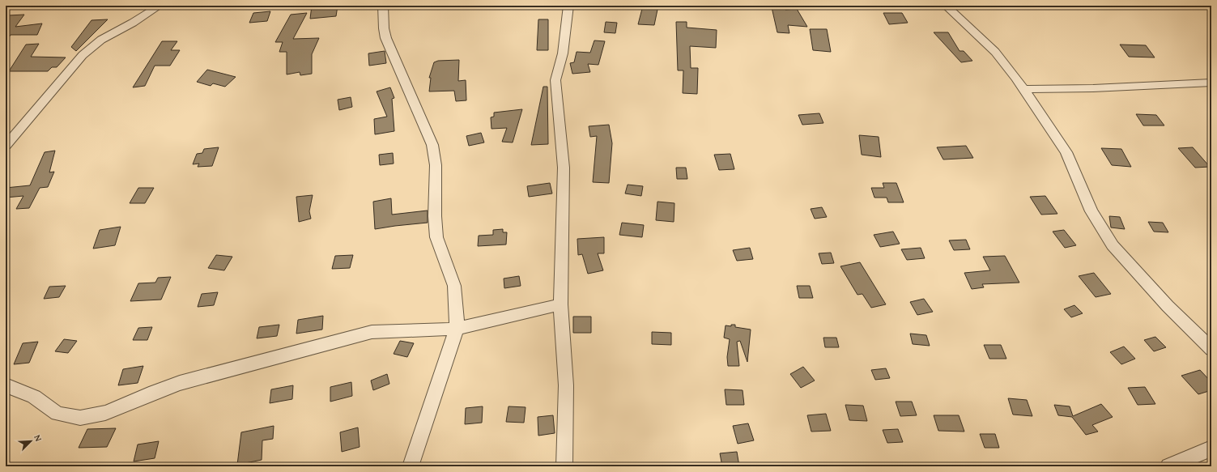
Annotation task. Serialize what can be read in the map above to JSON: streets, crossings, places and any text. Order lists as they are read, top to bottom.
{
  "north": "top right"
}
